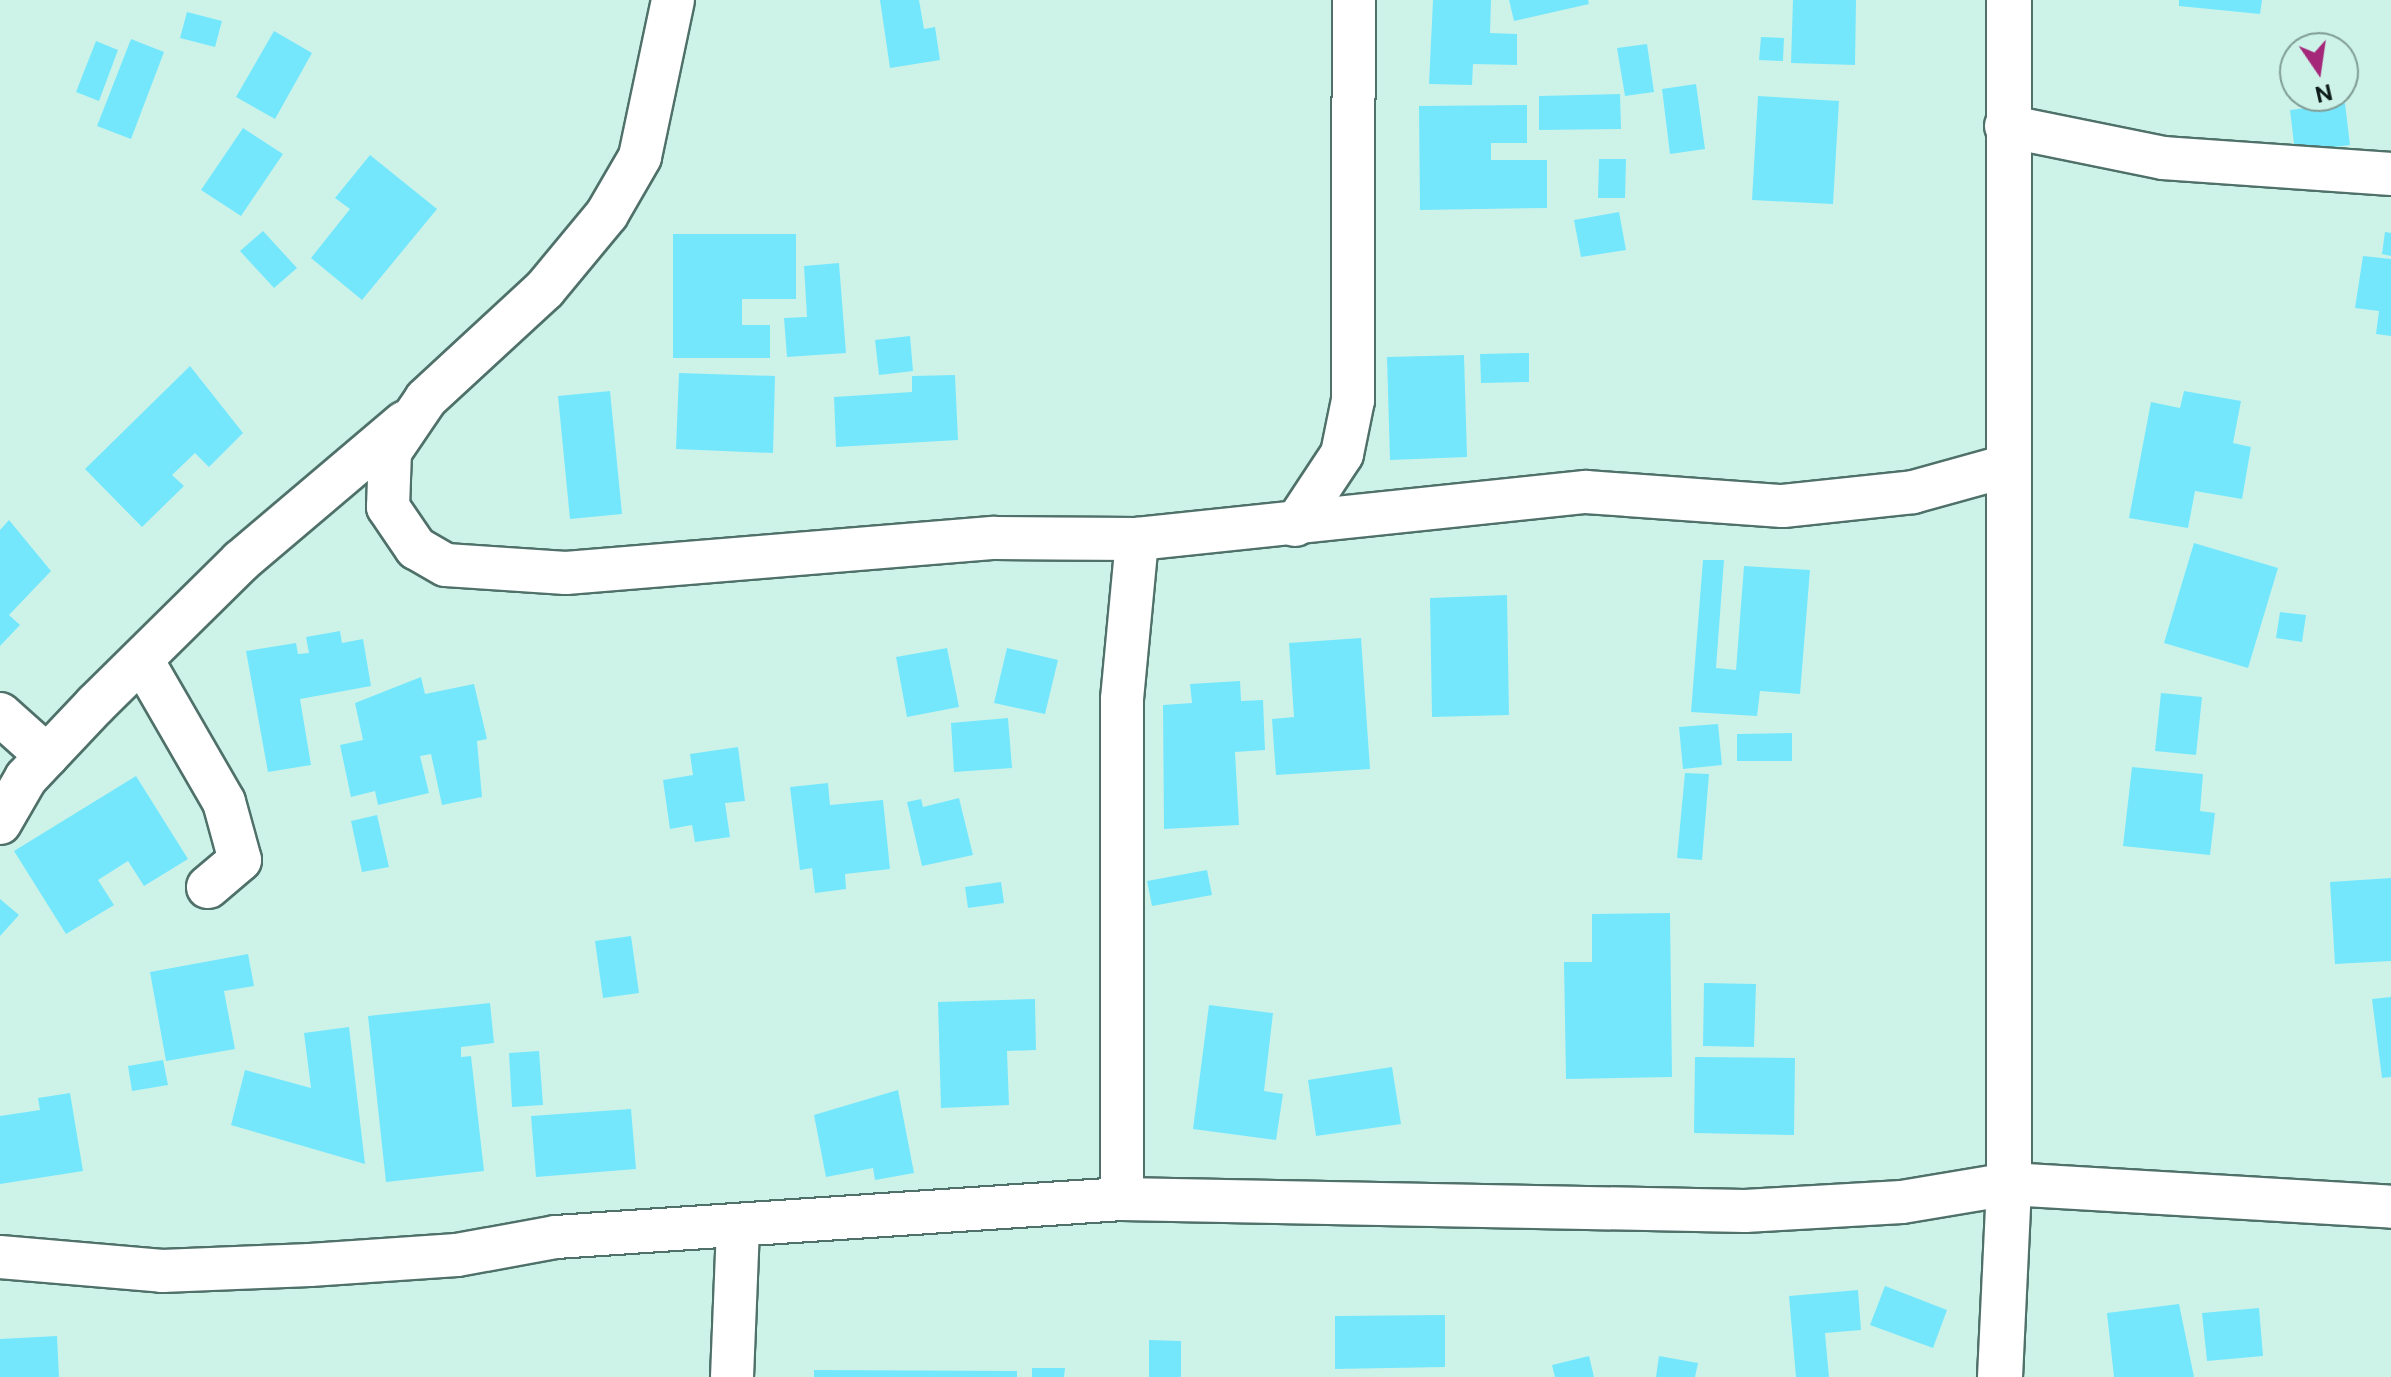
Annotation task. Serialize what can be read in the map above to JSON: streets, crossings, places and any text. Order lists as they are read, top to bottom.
{
  "north": "bottom"
}
